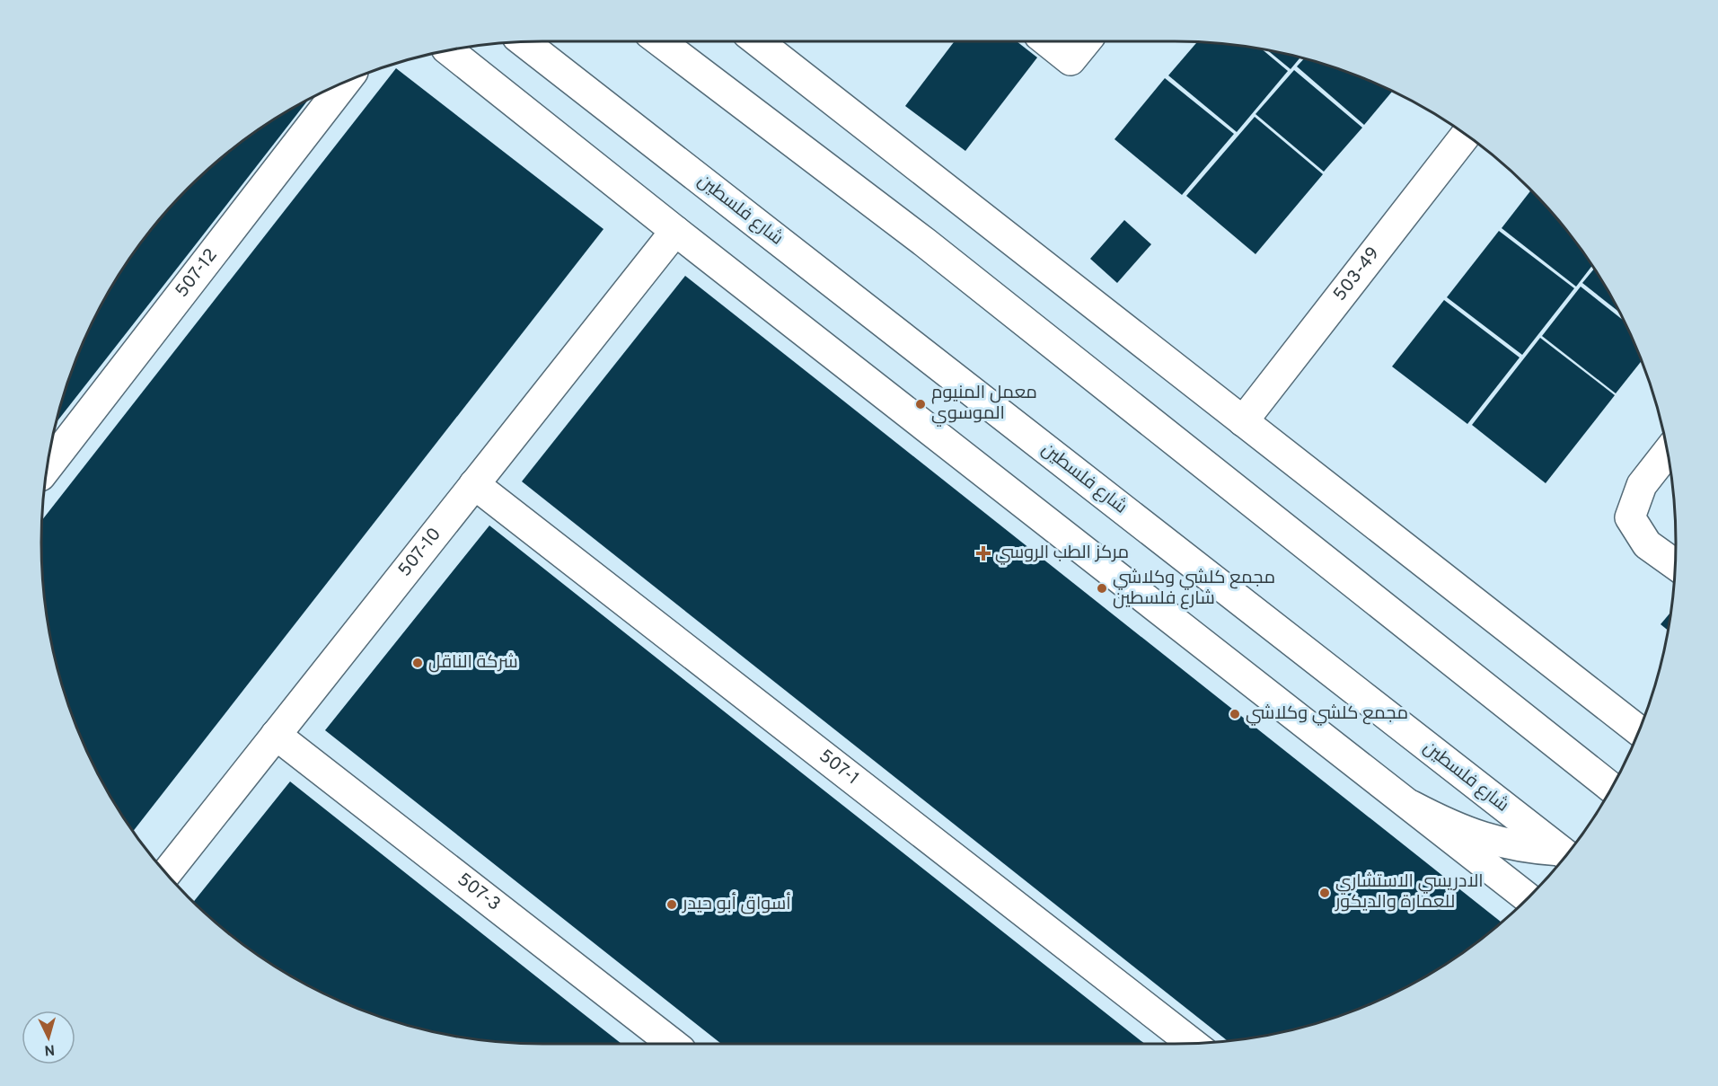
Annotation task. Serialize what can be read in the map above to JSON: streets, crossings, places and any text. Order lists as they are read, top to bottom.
{
  "streets": {
    "street": [
      "شارع فلسطين",
      "507-12",
      "503-49",
      "507-10",
      "507-1",
      "507-3"
    ]
  },
  "crossings": [
    ["507-10", "507-1"],
    ["507-10", "507-3"]
  ],
  "places": {
    "other": [
      "معمل المنيوم الموسوي",
      "مجمع كلشي وكلاشي شارع فلسطين",
      "شركة الناقل",
      "مجمع كلشي وكلاشي",
      "الادريسي الاستشاري للعمارة والديكور",
      "أسواق أبو حيدر"
    ],
    "health": ["مركز الطب الروسي"]
  },
  "north": "bottom"
}
